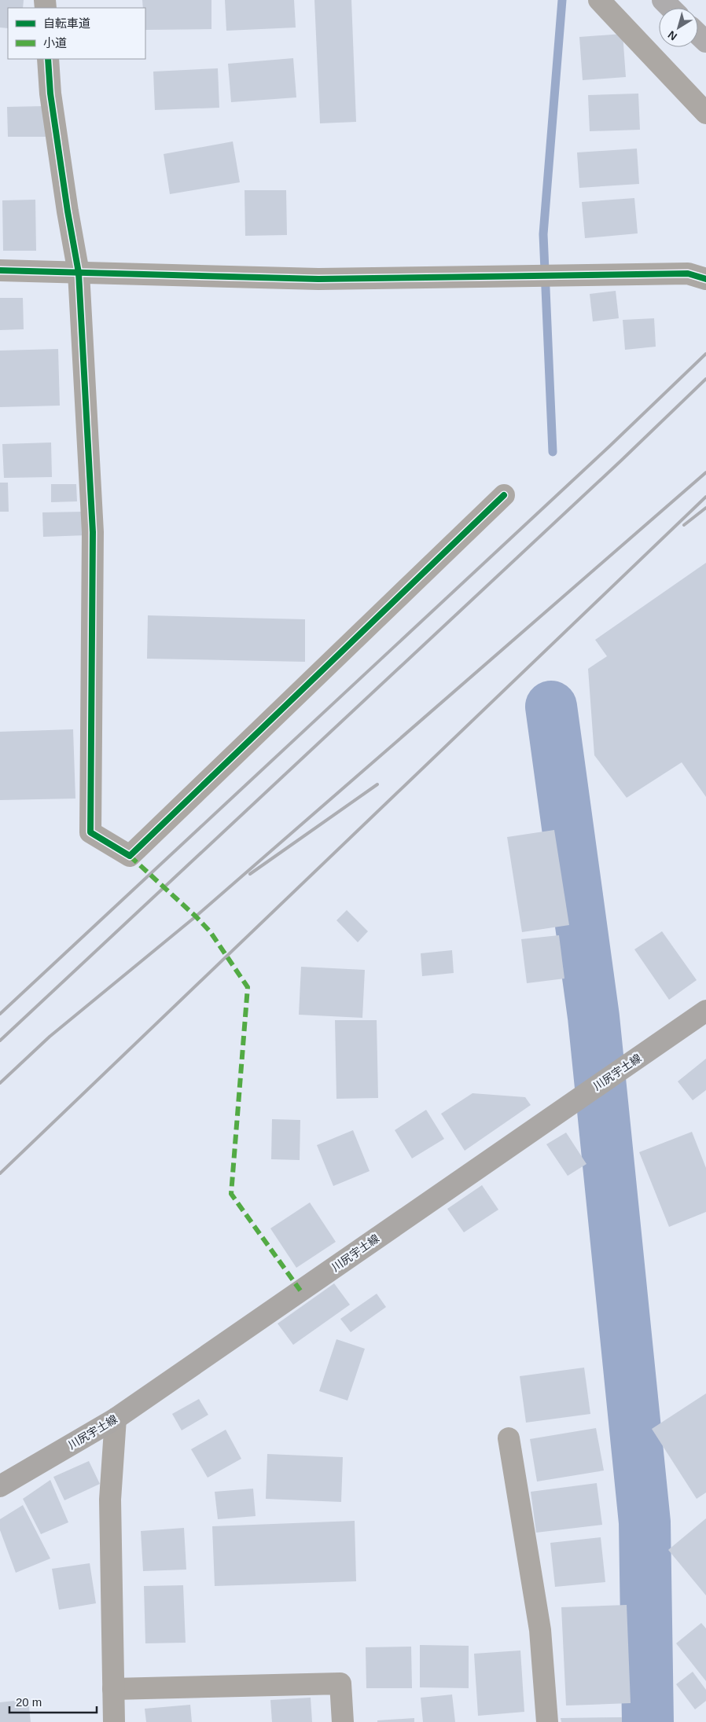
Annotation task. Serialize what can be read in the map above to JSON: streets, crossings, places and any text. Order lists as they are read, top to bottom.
{
  "streets": {
    "main road": ["川尻宇土線"]
  },
  "legend": ["自転車道", "小道"],
  "scale_bar": "20 m",
  "north": "bottom left"
}
